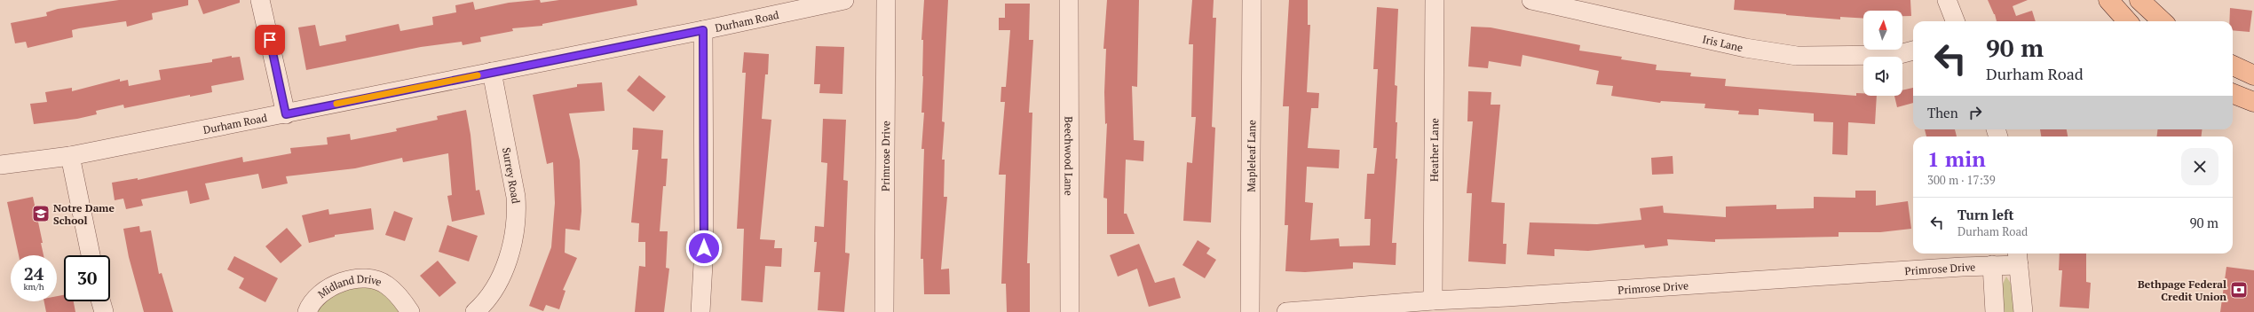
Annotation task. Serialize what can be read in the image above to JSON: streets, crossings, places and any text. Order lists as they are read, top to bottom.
{
  "streets": {
    "street": [
      "Durham Road",
      "Iris Lane",
      "Heather Lane",
      "Primrose Drive",
      "Beechwood Lane",
      "Mapleleaf Lane",
      "Surrey Road",
      "Midland Drive"
    ]
  },
  "crossings": [
    ["Durham Road", "Surrey Road"],
    ["Heather Lane", "Primrose Drive"]
  ],
  "places": {
    "school or university": ["Notre Dame School"],
    "bank": ["Bethpage Federal Credit Union"]
  },
  "north": "top",
  "page": {
    "turn": ["90 m", "Durham Road"],
    "then": "Then",
    "heading": ["1 min", "300 m · 17:39"],
    "list": [
      {
        "name": "Turn left",
        "note": "Durham Road",
        "value": "90 m"
      }
    ],
    "speed": "24 km/h",
    "limit": "30"
  }
}
